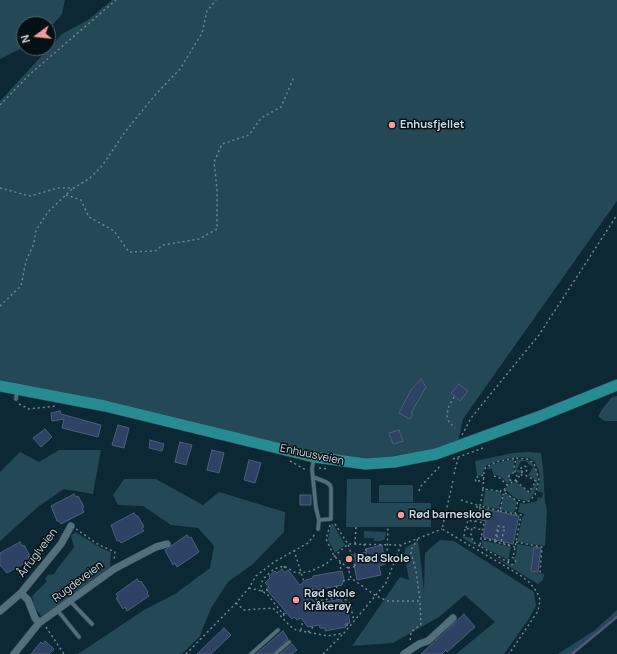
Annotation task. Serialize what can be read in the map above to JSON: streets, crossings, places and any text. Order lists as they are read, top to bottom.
{
  "streets": {
    "main road": ["Enhuusveien"],
    "street": ["Årfuglveien", "Rugdeveien"]
  },
  "crossings": [
    ["Årfuglveien", "Rugdeveien"]
  ],
  "places": [
    "Enhusfjellet",
    "Rød barneskole",
    "Rød Skole",
    "Rød skole Kråkerøy"
  ],
  "north": "left"
}
